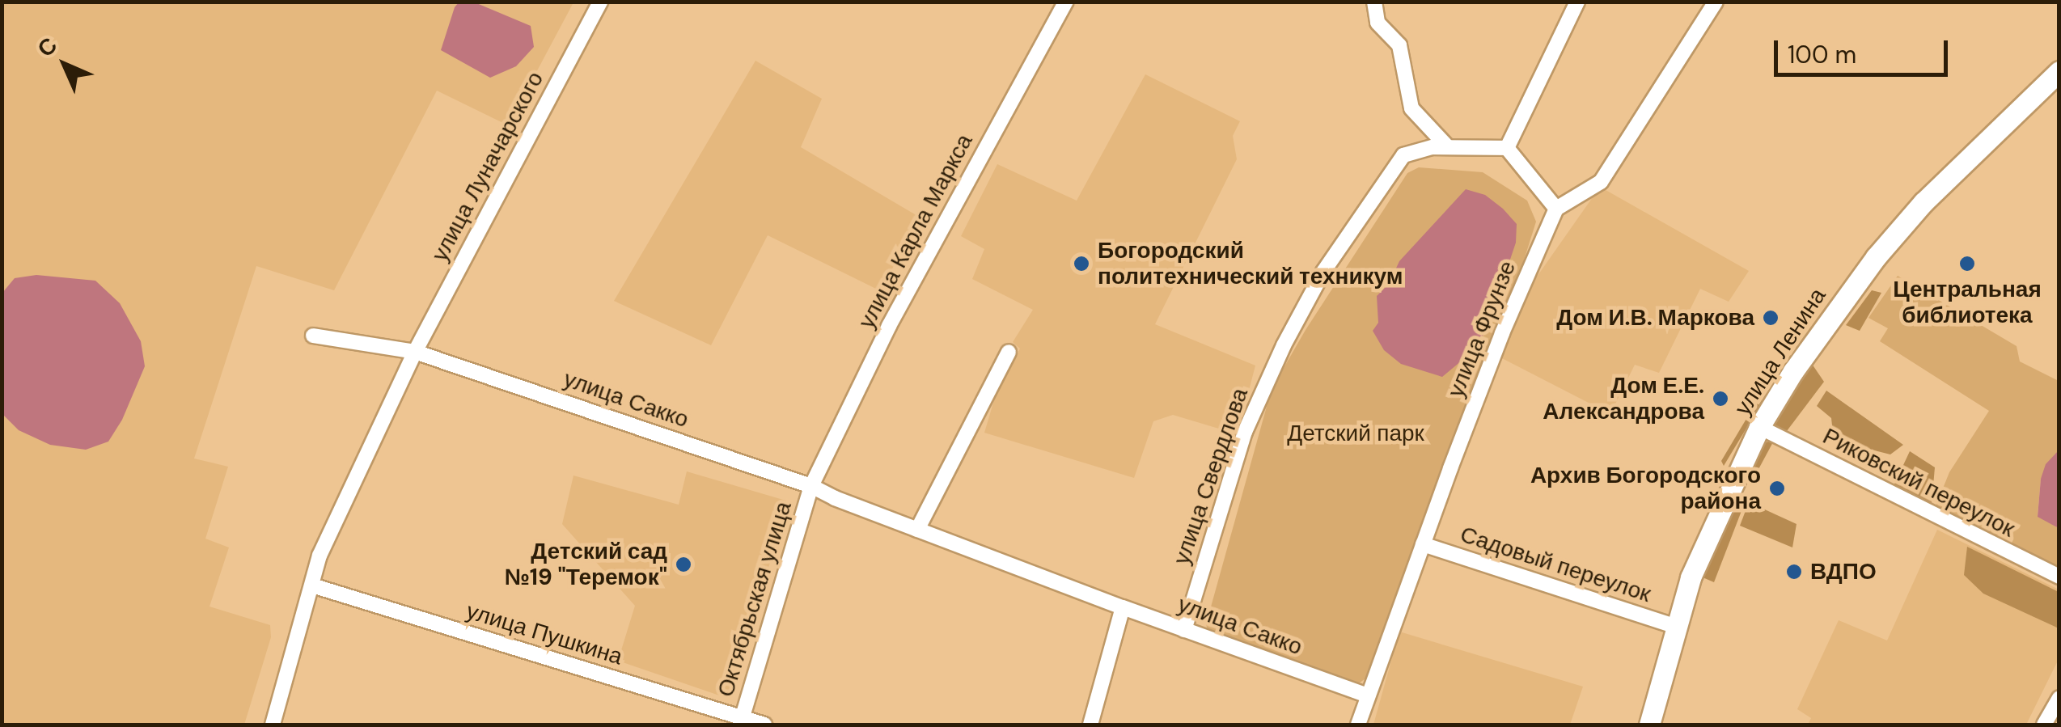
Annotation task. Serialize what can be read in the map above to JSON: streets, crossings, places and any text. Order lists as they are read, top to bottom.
{
  "streets": {
    "main road": ["улица Ленина"],
    "street": [
      "улица Луначарского",
      "улица Карла Маркса",
      "улица Фрунзе",
      "улица Сакко",
      "улица Свердлова",
      "Риковский переулок",
      "Садовый переулок",
      "Октябрьская улица",
      "улица Пушкина"
    ]
  },
  "crossings": [
    ["улица Луначарского", "улица Сакко"],
    ["улица Луначарского", "улица Пушкина"],
    ["улица Карла Маркса", "улица Сакко"],
    ["улица Карла Маркса", "Октябрьская улица"],
    ["улица Фрунзе", "улица Сакко"],
    ["улица Фрунзе", "Садовый переулок"],
    ["улица Ленина", "Риковский переулок"],
    ["улица Ленина", "Садовый переулок"],
    ["улица Сакко", "улица Свердлова"],
    ["улица Сакко", "Октябрьская улица"],
    ["Октябрьская улица", "улица Пушкина"]
  ],
  "parks": ["Детский парк"],
  "places": [
    "Богородский политехнический техникум",
    "Центральная библиотека",
    "Дом И.В. Маркова",
    "Дом Е.Е. Александрова",
    "Архив Богородского района",
    "Детский сад №19 \"Теремок\"",
    "ВДПО"
  ],
  "scale_bar": "100 m",
  "north": "top left"
}
